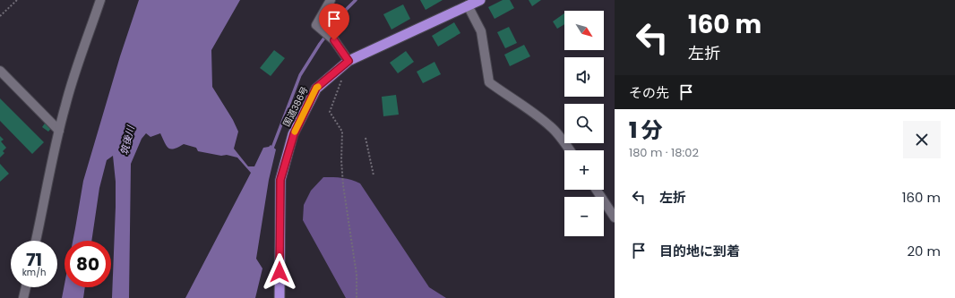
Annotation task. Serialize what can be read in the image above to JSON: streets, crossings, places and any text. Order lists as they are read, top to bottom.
{
  "streets": {
    "highway": ["国道386号"]
  },
  "water": ["筑後川"],
  "north": "bottom right",
  "page": {
    "turn": ["160 m", "左折"],
    "map_buttons": ["+", "−"],
    "then": "その先",
    "heading": ["1 分", "180 m · 18:02"],
    "list": [
      {
        "name": "左折",
        "value": "160 m"
      },
      {
        "name": "目的地に到着",
        "value": "20 m"
      }
    ],
    "speed": "71 km/h",
    "limit": "80"
  }
}
